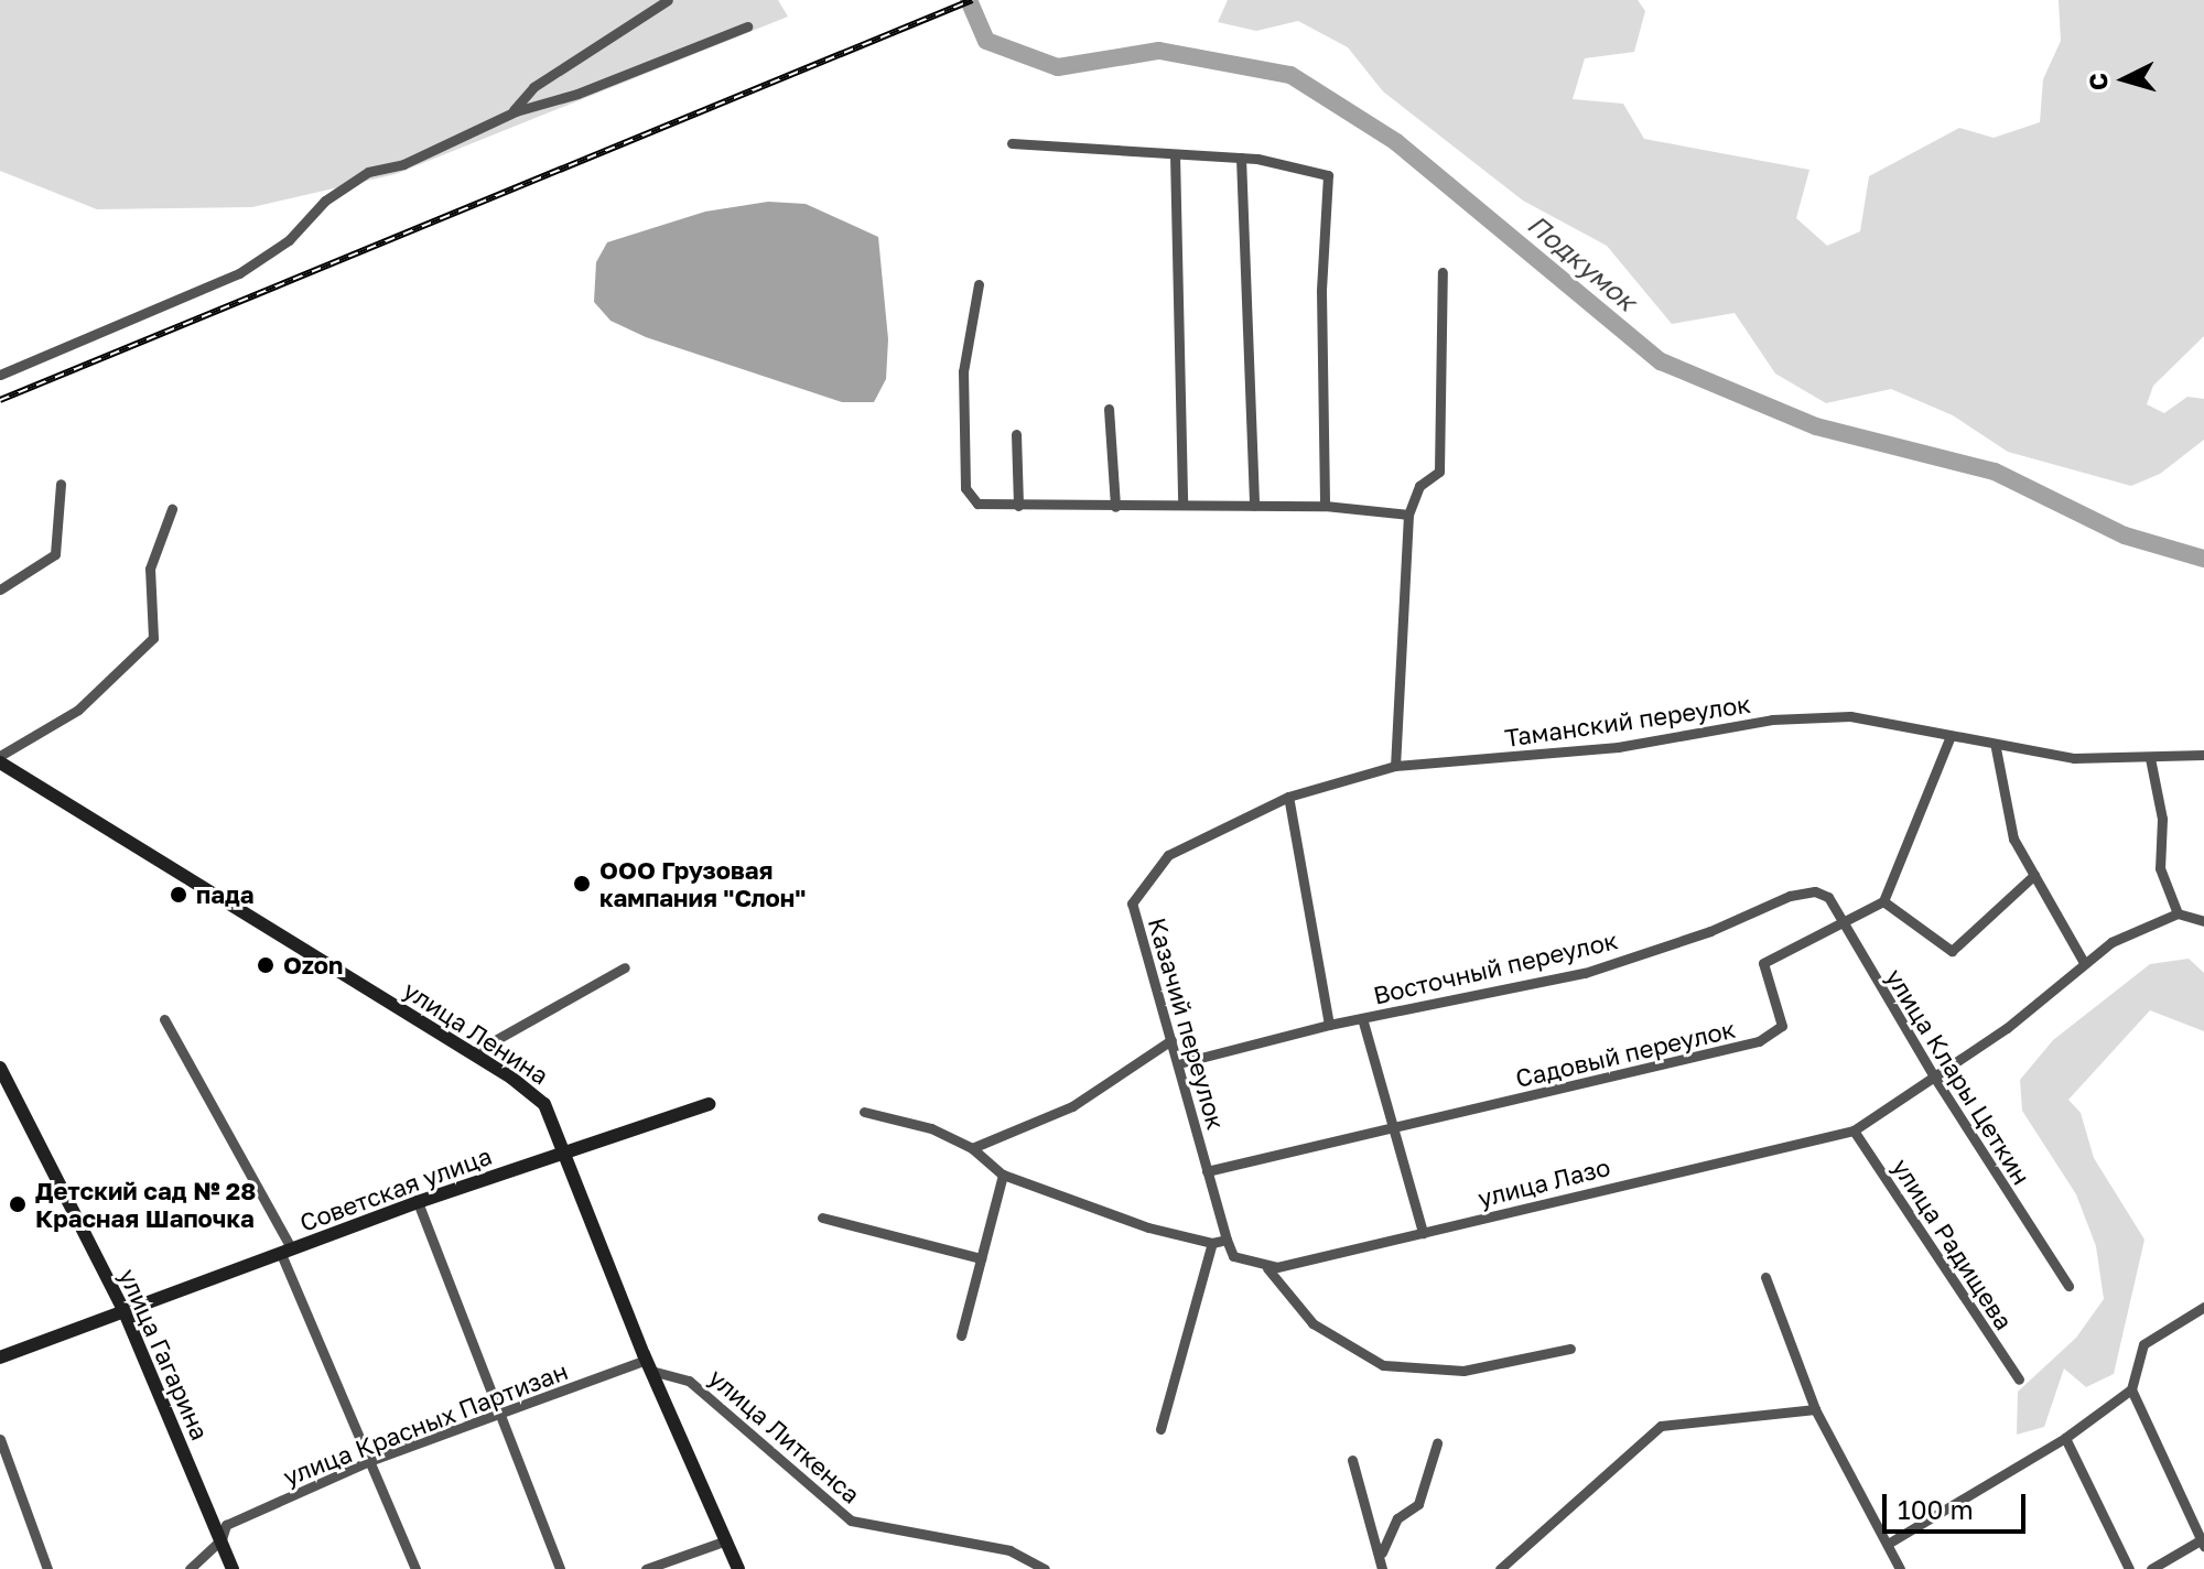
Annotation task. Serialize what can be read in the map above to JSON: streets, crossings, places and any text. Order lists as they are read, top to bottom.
{
  "streets": {
    "street": [
      "Таманский переулок",
      "Восточный переулок",
      "Казачий переулок",
      "улица Ленина",
      "Садовый переулок",
      "улица Клары Цеткин",
      "улица Лазо",
      "Советская улица",
      "улица Радищева",
      "улица Гагарина",
      "улица Красных Партизан",
      "улица Литкенса"
    ]
  },
  "crossings": [
    ["Таманский переулок", "Казачий переулок"],
    ["Восточный переулок", "Казачий переулок"],
    ["Восточный переулок", "улица Клары Цеткин"],
    ["Казачий переулок", "Садовый переулок"],
    ["улица Ленина", "Советская улица"],
    ["улица Ленина", "улица Красных Партизан"],
    ["улица Ленина", "улица Литкенса"],
    ["Садовый переулок", "улица Клары Цеткин"],
    ["улица Клары Цеткин", "улица Лазо"],
    ["улица Лазо", "улица Радищева"],
    ["Советская улица", "улица Гагарина"],
    ["улица Гагарина", "улица Красных Партизан"],
    ["улица Красных Партизан", "улица Литкенса"]
  ],
  "water": ["Подкумок"],
  "places": [
    "ООО Грузовая кампания \"Слон\"",
    "пада",
    "Ozon",
    "Детский сад № 28 Красная Шапочка"
  ],
  "scale_bar": "100 m",
  "north": "left"
}
